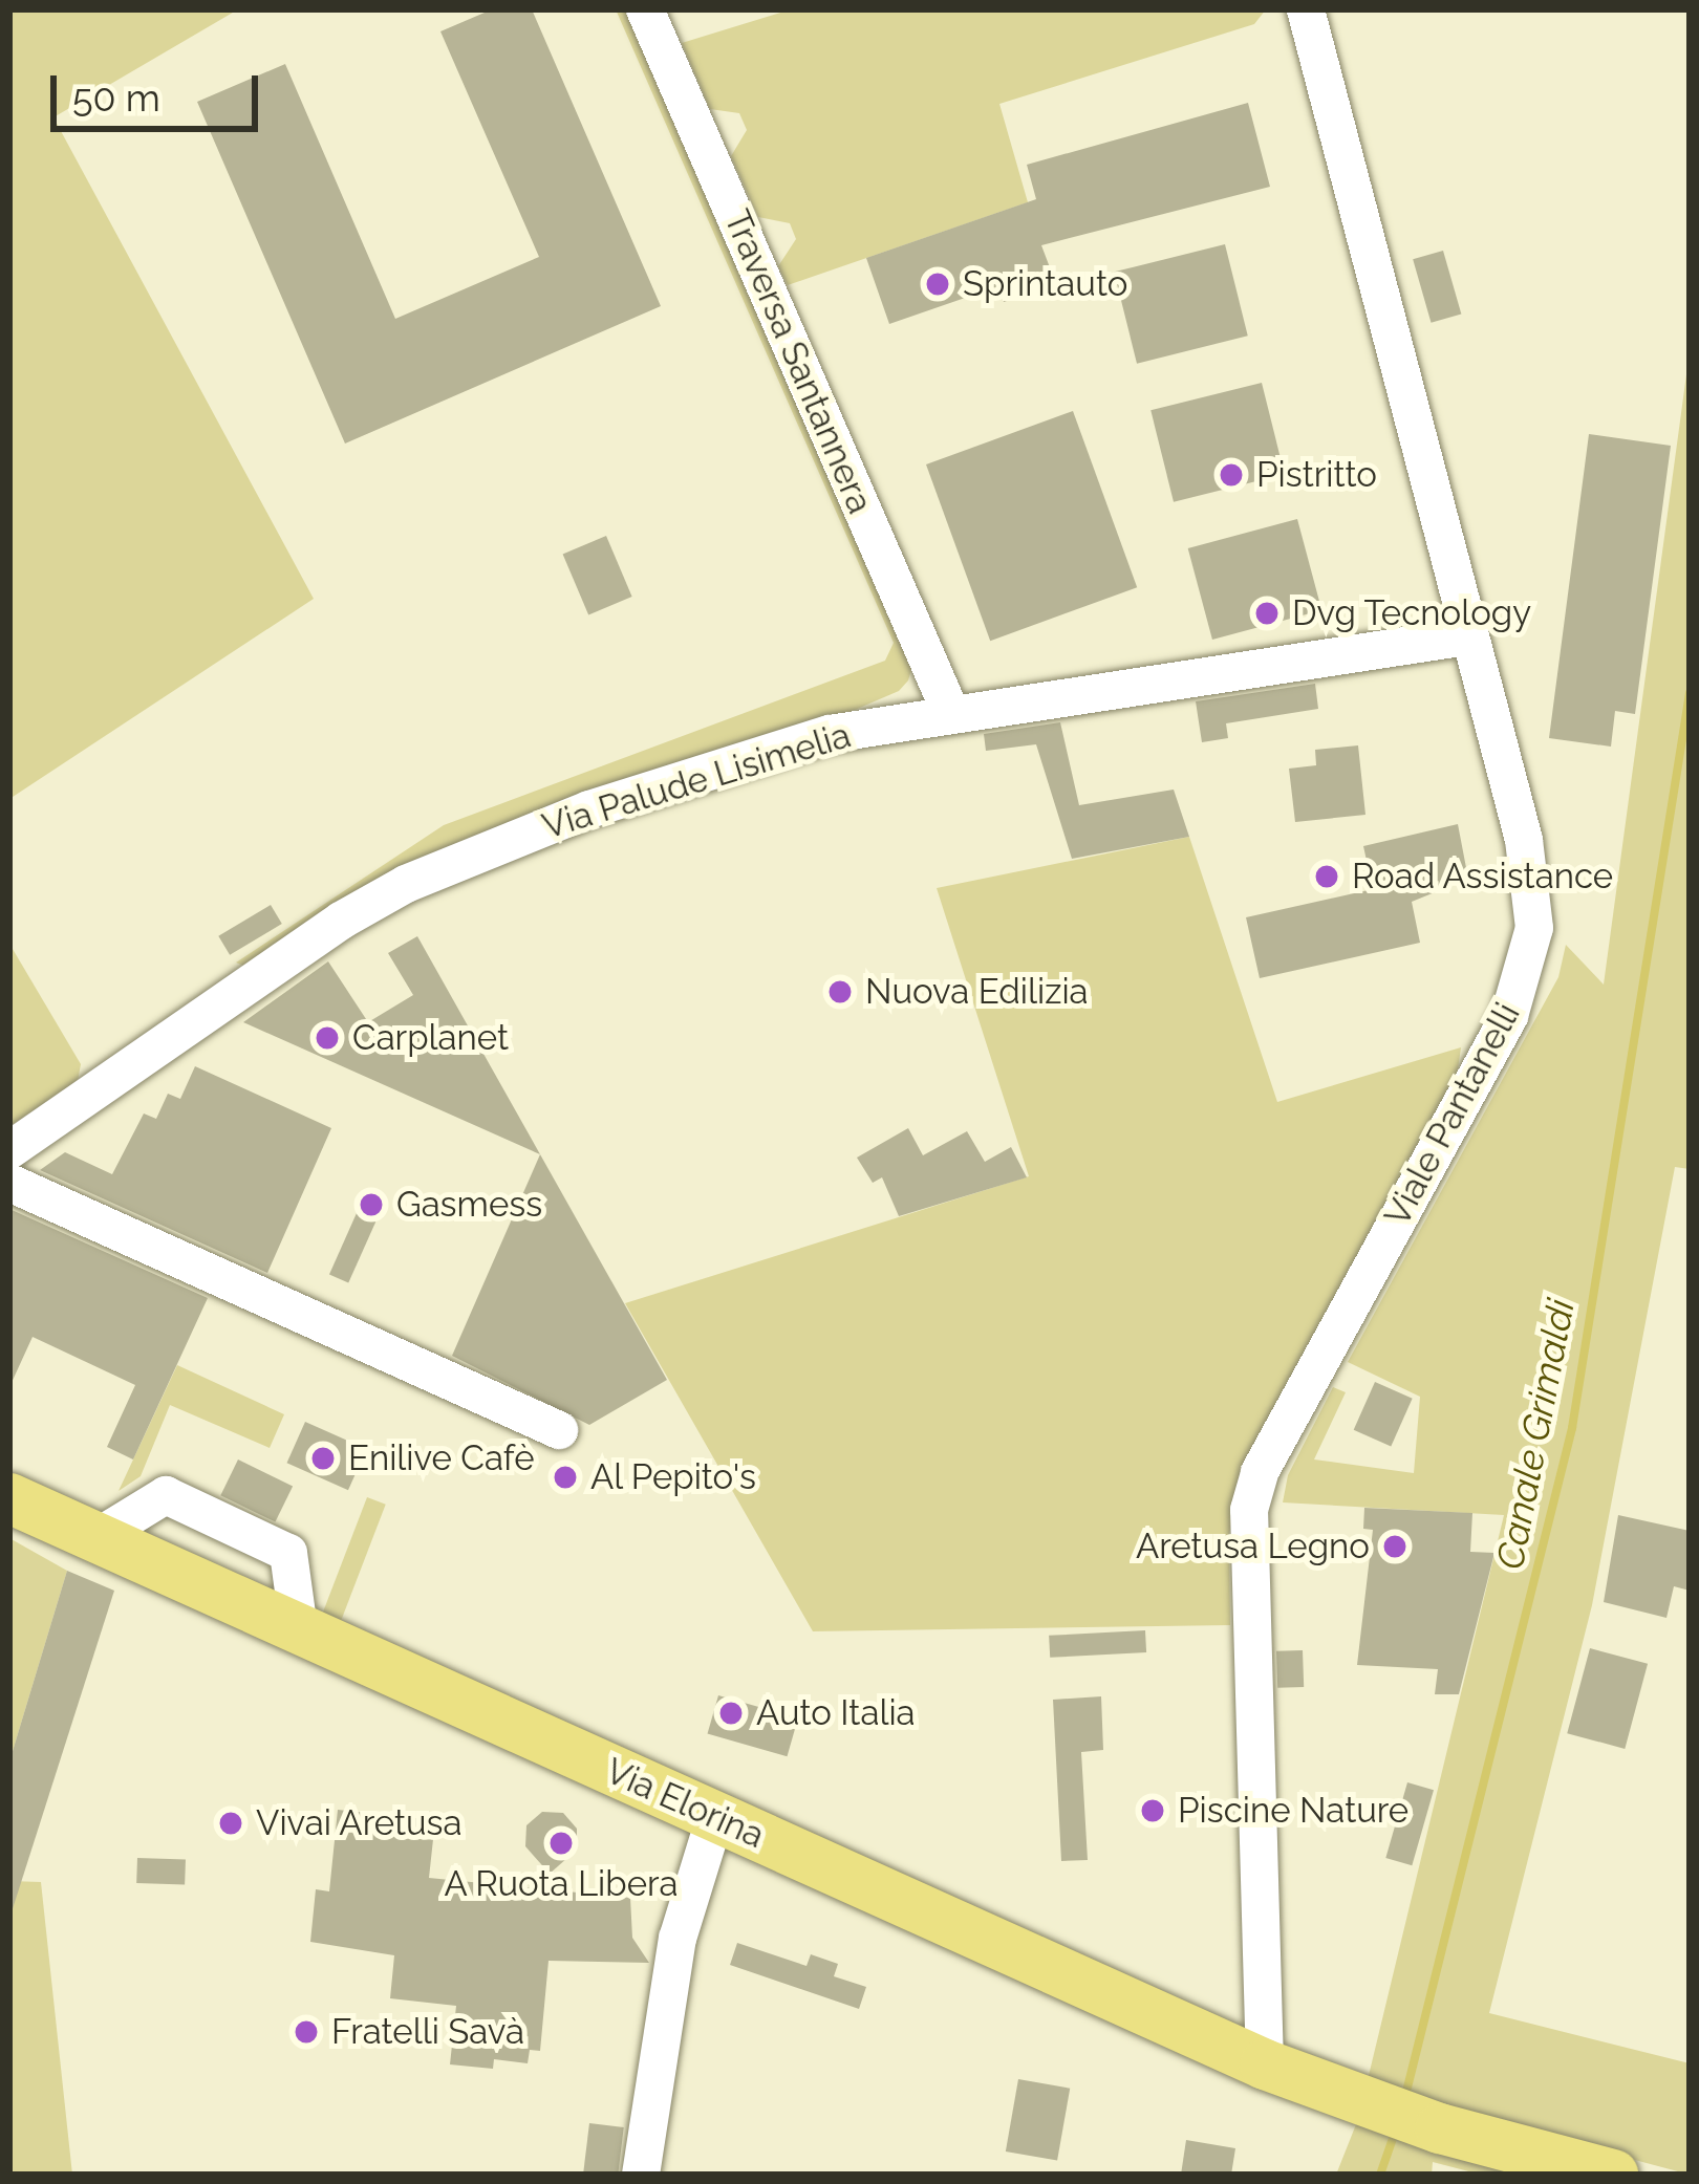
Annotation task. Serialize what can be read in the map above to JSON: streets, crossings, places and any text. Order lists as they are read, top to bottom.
{
  "streets": {
    "main road": ["Via Elorina"],
    "street": ["Traversa Santannera", "Via Palude Lisimelia", "Viale Pantanelli"]
  },
  "crossings": [
    ["Traversa Santannera", "Via Palude Lisimelia"],
    ["Via Palude Lisimelia", "Viale Pantanelli"],
    ["Viale Pantanelli", "Via Elorina"]
  ],
  "water": ["Canale Grimaldi"],
  "places": [
    "Sprintauto",
    "Pistritto",
    "Dvg Tecnology",
    "Road Assistance",
    "Nuova Edilizia",
    "Carplanet",
    "Gasmess",
    "Enilive Cafè",
    "Al Pepito's",
    "Aretusa Legno",
    "Auto Italia",
    "Piscine Nature",
    "Vivai Aretusa",
    "A Ruota Libera",
    "Fratelli Savà"
  ],
  "scale_bar": "50 m"
}
